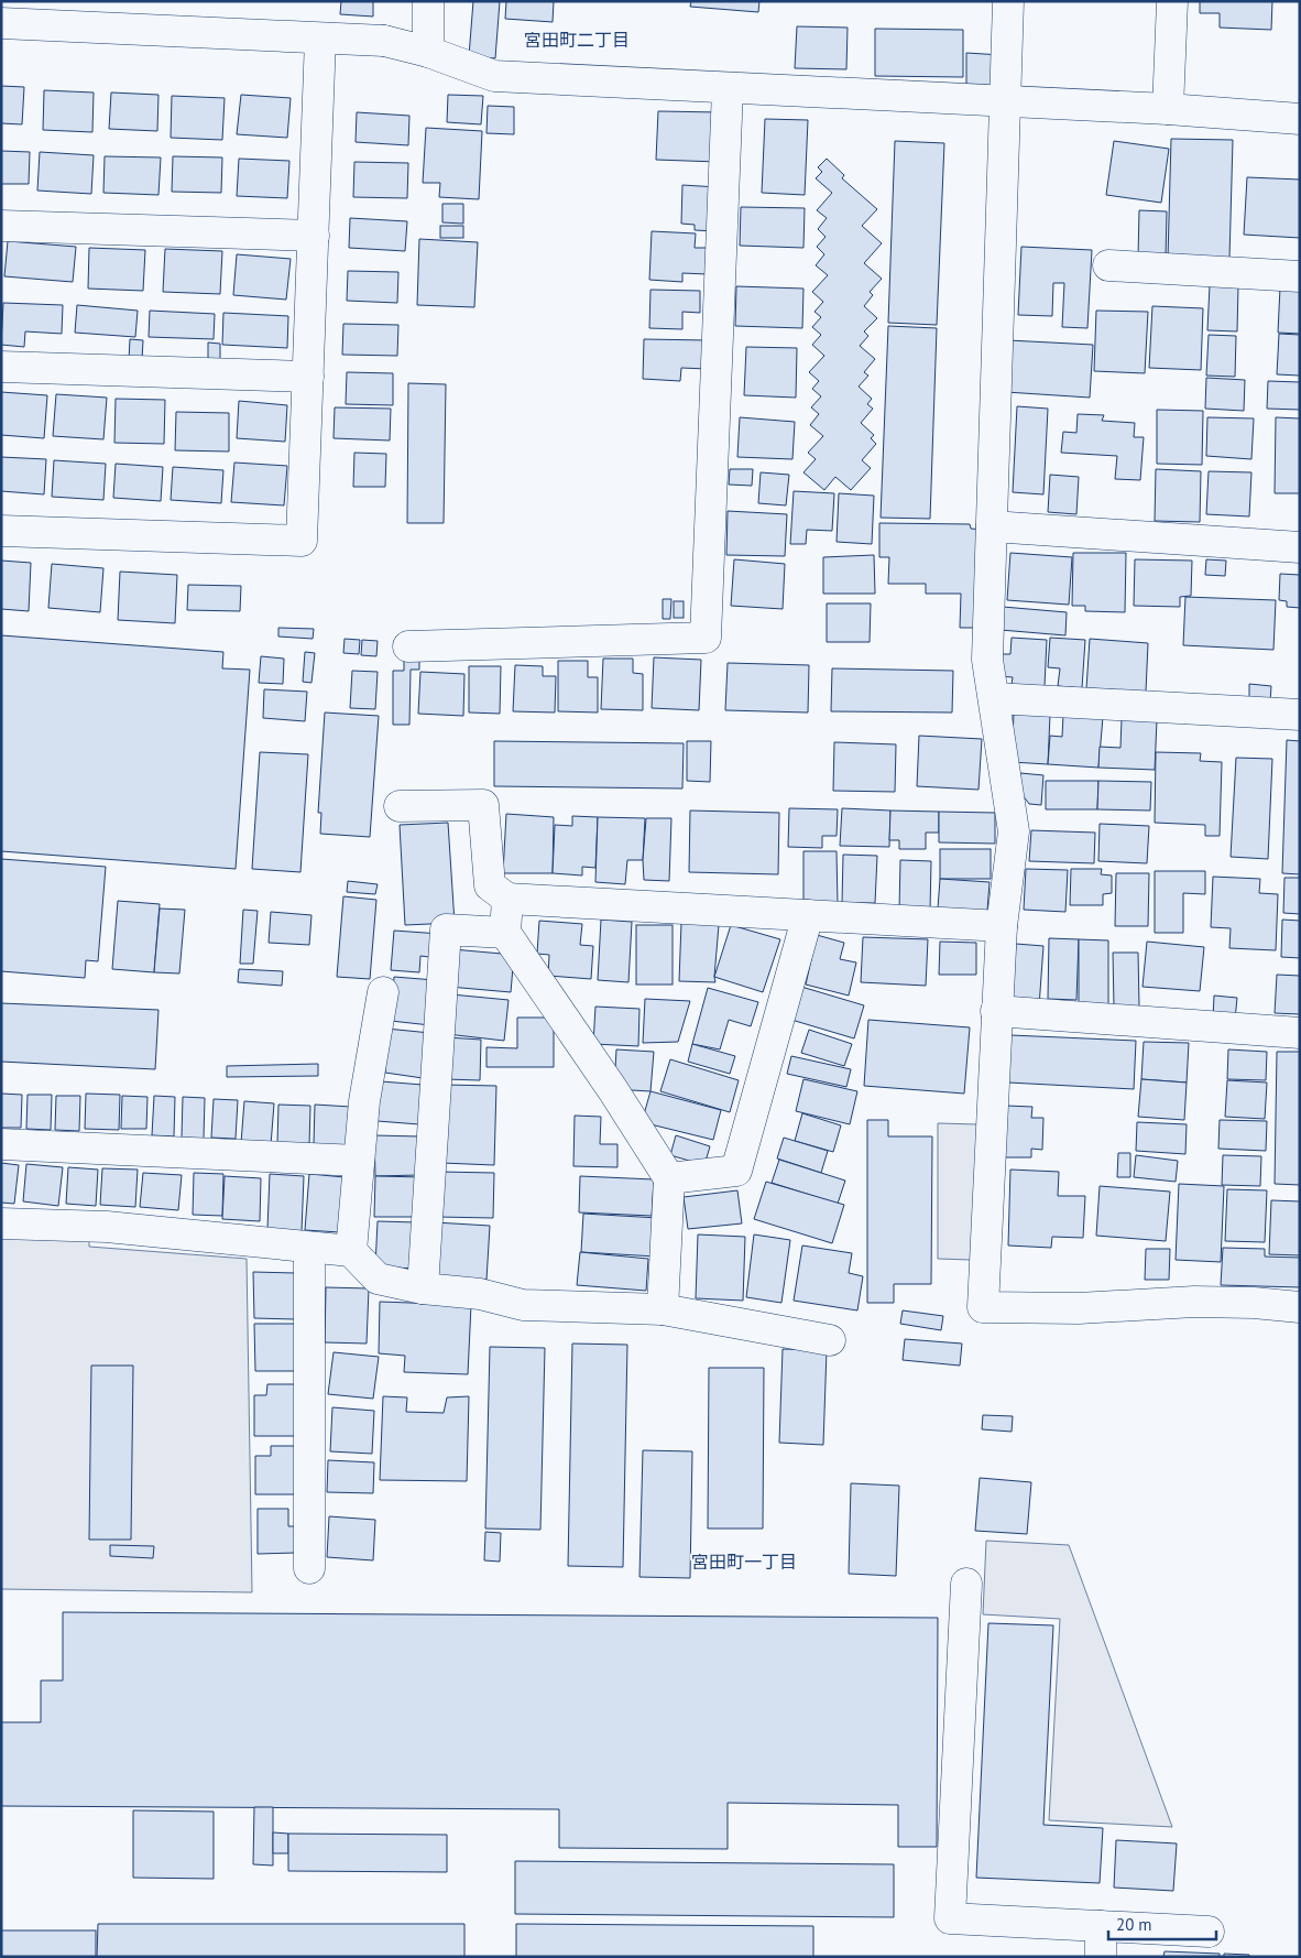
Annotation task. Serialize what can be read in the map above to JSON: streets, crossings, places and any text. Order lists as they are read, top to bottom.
{
  "districts": ["宮田町二丁目", "宮田町一丁目"],
  "scale_bar": "20 m"
}
